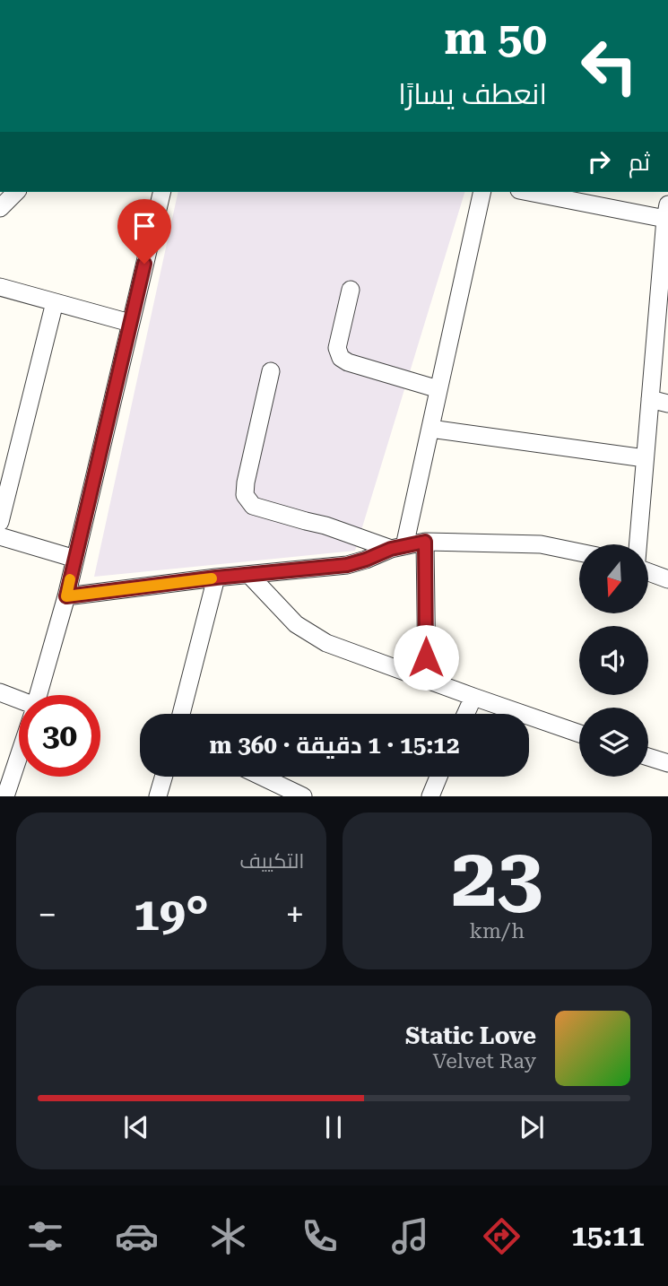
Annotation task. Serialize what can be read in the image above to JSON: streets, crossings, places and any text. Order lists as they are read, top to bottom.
{
  "north": "bottom",
  "page": {
    "turn": ["50 m", "انعطف يسارًا"],
    "then": "ثم",
    "limit": "30",
    "trip": "15:12 · 1 دقيقة · 360 m",
    "tile": [
      ["23", "km/h"],
      "التكييف"
    ],
    "heat": ["−", "19°", "+"],
    "song": ["Static Love", "Velvet Ray"],
    "tabs": "15:11"
  }
}
